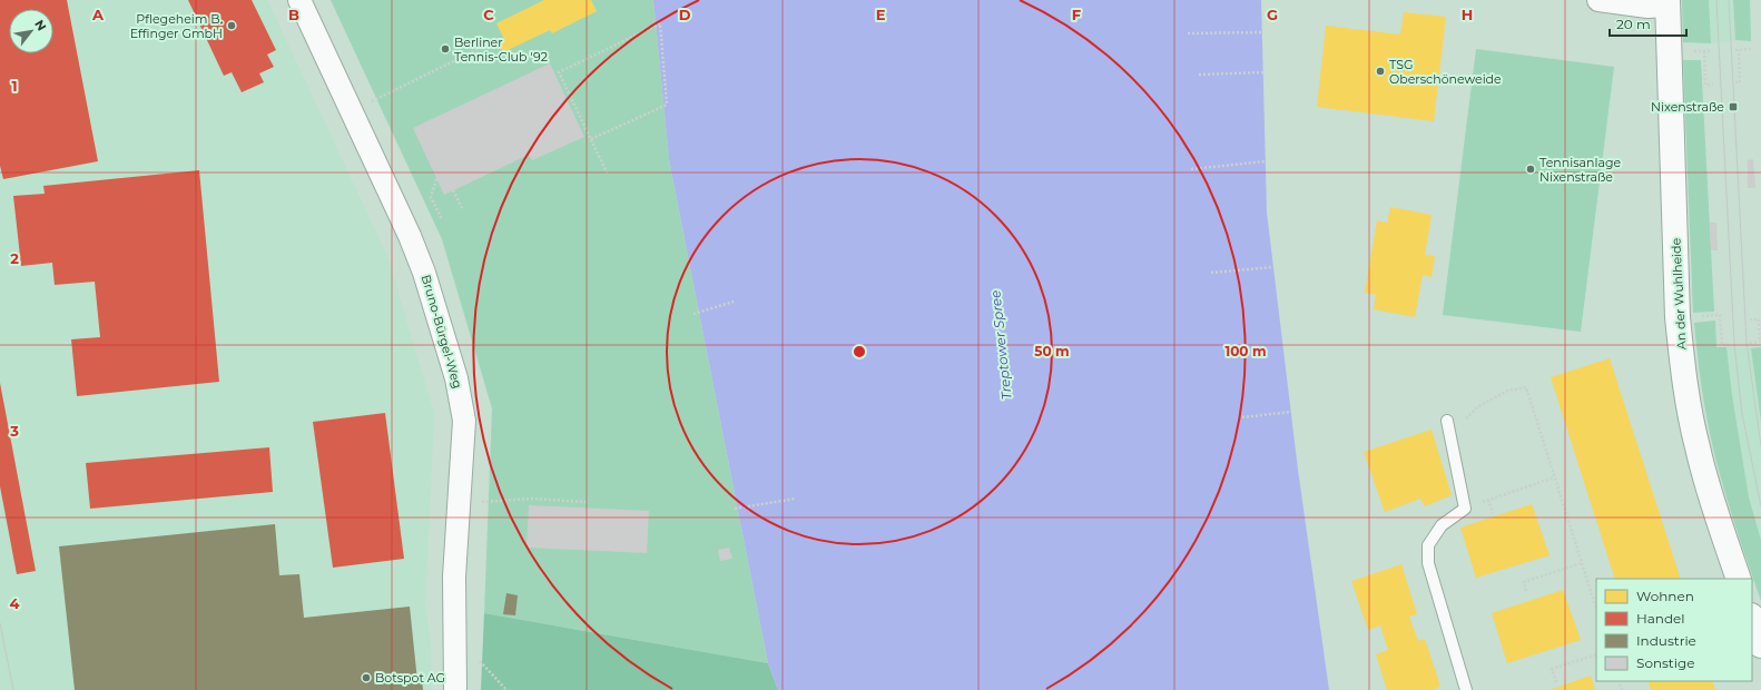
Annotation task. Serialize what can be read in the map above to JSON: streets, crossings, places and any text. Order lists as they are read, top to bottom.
{
  "streets": {
    "main road": ["An der Wuhlheide"],
    "street": ["Bruno-Bürgel-Weg"]
  },
  "water": ["Treptower Spree"],
  "places": {
    "other": [
      "Pflegeheim B. Effinger GmbH",
      "Berliner Tennis-Club '92",
      "TSG Oberschöneweide",
      "Tennisanlage Nixenstraße",
      "Botspot AG"
    ],
    "transit": ["Nixenstraße"]
  },
  "legend": [
    "Wohnen",
    "Handel",
    "Industrie",
    "Sonstige"
  ],
  "scale_bar": "20 m",
  "north": "top right",
  "grid": {
    "columns": [
      "A",
      "B",
      "C",
      "D",
      "E",
      "F",
      "G",
      "H"
    ],
    "rows": [
      "1",
      "2",
      "3",
      "4"
    ]
  },
  "rings": ["50 m", "100 m"]
}
